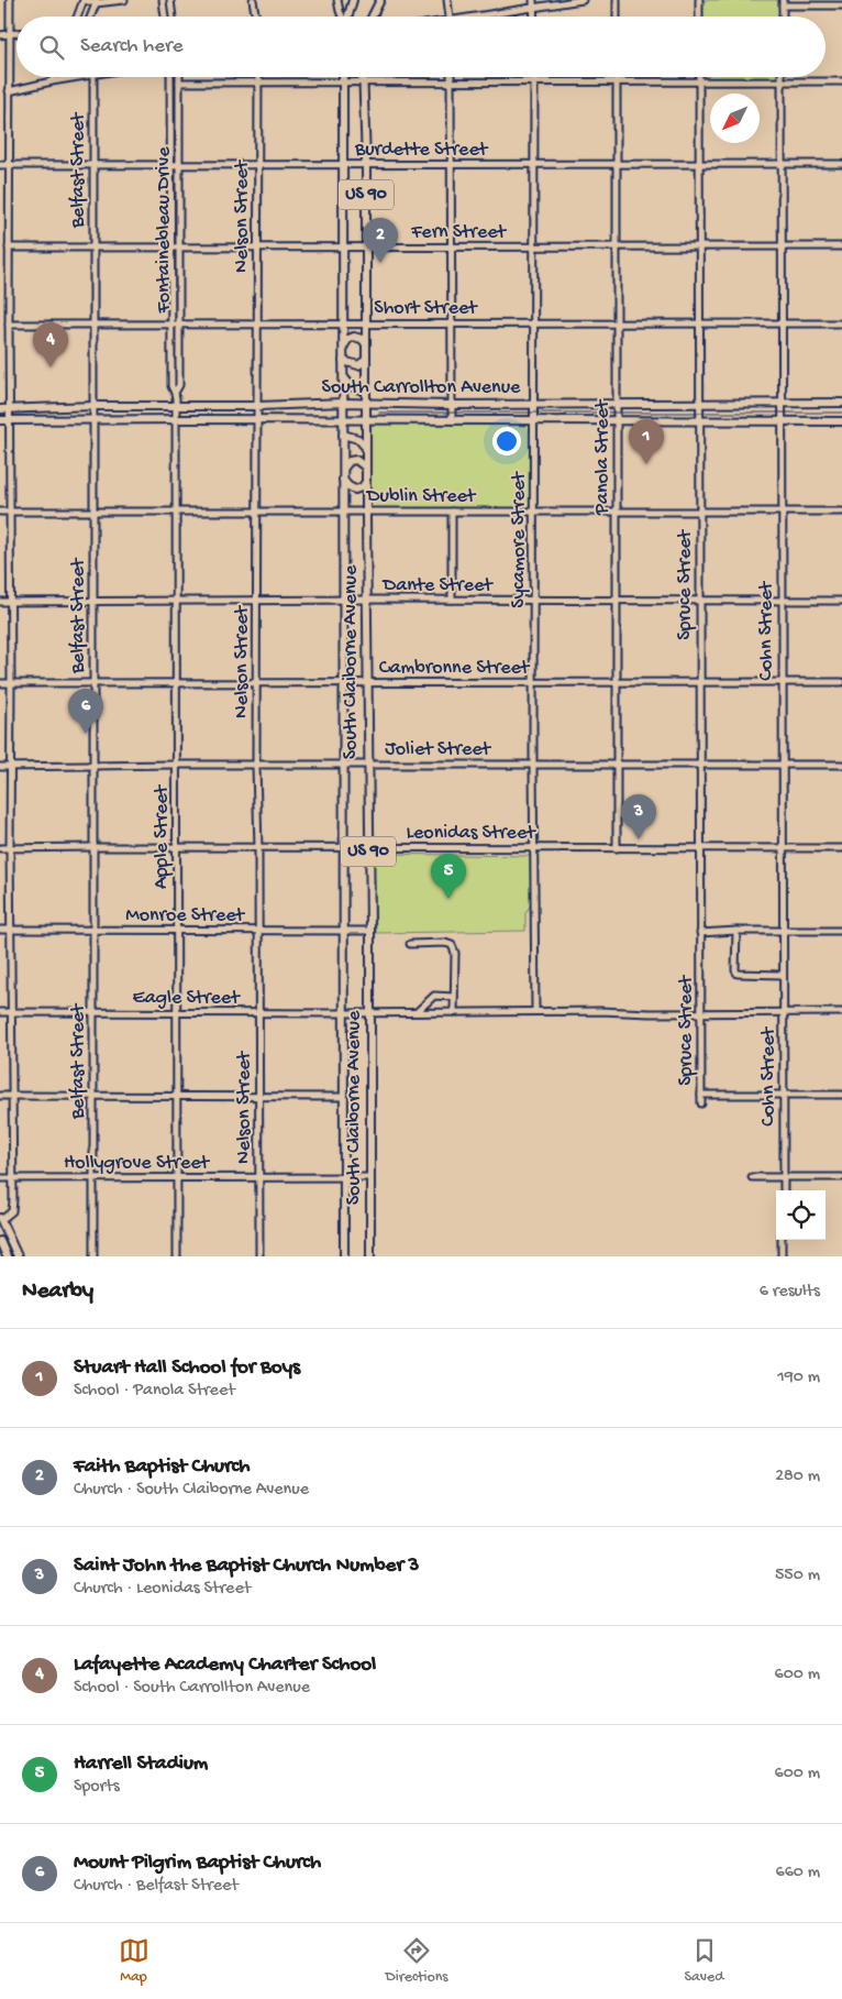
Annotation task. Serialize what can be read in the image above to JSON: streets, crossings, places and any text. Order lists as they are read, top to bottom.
{
  "streets": {
    "main road": ["US 90", "South Carrollton Avenue", "South Claiborne Avenue"],
    "street": [
      "Burdette Street",
      "Belfast Street",
      "Nelson Street",
      "Fontainebleau Drive",
      "Fern Street",
      "Short Street",
      "Panola Street",
      "Dublin Street",
      "Sycamore Street",
      "Dante Street",
      "Spruce Street",
      "Cohn Street",
      "Cambronne Street",
      "Joliet Street",
      "Leonidas Street",
      "Apple Street",
      "Monroe Street",
      "Eagle Street",
      "Hollygrove Street"
    ]
  },
  "crossings": [
    ["Burdette Street", "Belfast Street"],
    ["Burdette Street", "Nelson Street"],
    ["Burdette Street", "Fontainebleau Drive"],
    ["Burdette Street", "Panola Street"],
    ["Burdette Street", "Sycamore Street"],
    ["Burdette Street", "Spruce Street"],
    ["Burdette Street", "Cohn Street"],
    ["Burdette Street", "South Claiborne Avenue"],
    ["Belfast Street", "Fern Street"],
    ["Belfast Street", "Short Street"],
    ["Belfast Street", "South Carrollton Avenue"],
    ["Belfast Street", "Dublin Street"],
    ["Belfast Street", "Dante Street"],
    ["Belfast Street", "Cambronne Street"],
    ["Belfast Street", "Joliet Street"],
    ["Belfast Street", "Leonidas Street"],
    ["Belfast Street", "Monroe Street"],
    ["Belfast Street", "Eagle Street"],
    ["Belfast Street", "Hollygrove Street"],
    ["Nelson Street", "Fern Street"],
    ["Nelson Street", "Short Street"],
    ["Nelson Street", "South Carrollton Avenue"],
    ["Nelson Street", "Dublin Street"],
    ["Nelson Street", "Dante Street"],
    ["Nelson Street", "Cambronne Street"],
    ["Nelson Street", "Joliet Street"],
    ["Nelson Street", "Leonidas Street"],
    ["Nelson Street", "Monroe Street"],
    ["Nelson Street", "Eagle Street"],
    ["Nelson Street", "Hollygrove Street"],
    ["Fontainebleau Drive", "Fern Street"],
    ["Fontainebleau Drive", "Short Street"],
    ["Fontainebleau Drive", "South Carrollton Avenue"],
    ["Fontainebleau Drive", "Apple Street"],
    ["Fern Street", "Panola Street"],
    ["Fern Street", "Sycamore Street"],
    ["Fern Street", "Spruce Street"],
    ["Fern Street", "Cohn Street"],
    ["Fern Street", "South Claiborne Avenue"],
    ["Short Street", "Panola Street"],
    ["Short Street", "Sycamore Street"],
    ["Short Street", "Spruce Street"],
    ["Short Street", "Cohn Street"],
    ["Short Street", "South Claiborne Avenue"],
    ["South Carrollton Avenue", "Panola Street"],
    ["South Carrollton Avenue", "Sycamore Street"],
    ["South Carrollton Avenue", "Spruce Street"],
    ["South Carrollton Avenue", "Cohn Street"],
    ["South Carrollton Avenue", "South Claiborne Avenue"],
    ["South Carrollton Avenue", "Apple Street"],
    ["Panola Street", "Dublin Street"],
    ["Panola Street", "Dante Street"],
    ["Panola Street", "Cambronne Street"],
    ["Panola Street", "Joliet Street"],
    ["Panola Street", "Leonidas Street"],
    ["Dublin Street", "Sycamore Street"],
    ["Dublin Street", "Spruce Street"],
    ["Dublin Street", "Cohn Street"],
    ["Dublin Street", "South Claiborne Avenue"],
    ["Dublin Street", "Apple Street"],
    ["Sycamore Street", "Dante Street"],
    ["Sycamore Street", "Cambronne Street"],
    ["Sycamore Street", "Joliet Street"],
    ["Sycamore Street", "Leonidas Street"],
    ["Sycamore Street", "Eagle Street"],
    ["Dante Street", "Spruce Street"],
    ["Dante Street", "Cohn Street"],
    ["Dante Street", "South Claiborne Avenue"],
    ["Dante Street", "Apple Street"],
    ["Spruce Street", "Cambronne Street"],
    ["Spruce Street", "Joliet Street"],
    ["Spruce Street", "Leonidas Street"],
    ["Spruce Street", "Eagle Street"],
    ["Cohn Street", "Cambronne Street"],
    ["Cohn Street", "Joliet Street"],
    ["Cohn Street", "Leonidas Street"],
    ["South Claiborne Avenue", "Cambronne Street"],
    ["South Claiborne Avenue", "Joliet Street"],
    ["South Claiborne Avenue", "Leonidas Street"],
    ["South Claiborne Avenue", "Monroe Street"],
    ["South Claiborne Avenue", "Eagle Street"],
    ["South Claiborne Avenue", "Hollygrove Street"],
    ["Cambronne Street", "Apple Street"],
    ["Joliet Street", "Apple Street"],
    ["Leonidas Street", "Apple Street"],
    ["Apple Street", "Monroe Street"],
    ["Apple Street", "Eagle Street"],
    ["Apple Street", "Hollygrove Street"]
  ],
  "north": "bottom left",
  "page": {
    "search": "Search here",
    "pins": [
      "2",
      "4",
      "1",
      "6",
      "3",
      "5"
    ],
    "heading": ["Nearby", "6 results"],
    "list": [
      {
        "mark": "1",
        "name": "Stuart Hall School for Boys",
        "note": "School · Panola Street",
        "value": "190 m"
      },
      {
        "mark": "2",
        "name": "Faith Baptist Church",
        "note": "Church · South Claiborne Avenue",
        "value": "280 m"
      },
      {
        "mark": "3",
        "name": "Saint John the Baptist Church Number 3",
        "note": "Church · Leonidas Street",
        "value": "550 m"
      },
      {
        "mark": "4",
        "name": "Lafayette Academy Charter School",
        "note": "School · South Carrollton Avenue",
        "value": "600 m"
      },
      {
        "mark": "5",
        "name": "Harrell Stadium",
        "note": "Sports",
        "value": "600 m"
      },
      {
        "mark": "6",
        "name": "Mount Pilgrim Baptist Church",
        "note": "Church · Belfast Street",
        "value": "660 m"
      }
    ],
    "nav": ["Map", "Directions", "Saved"]
  }
}
